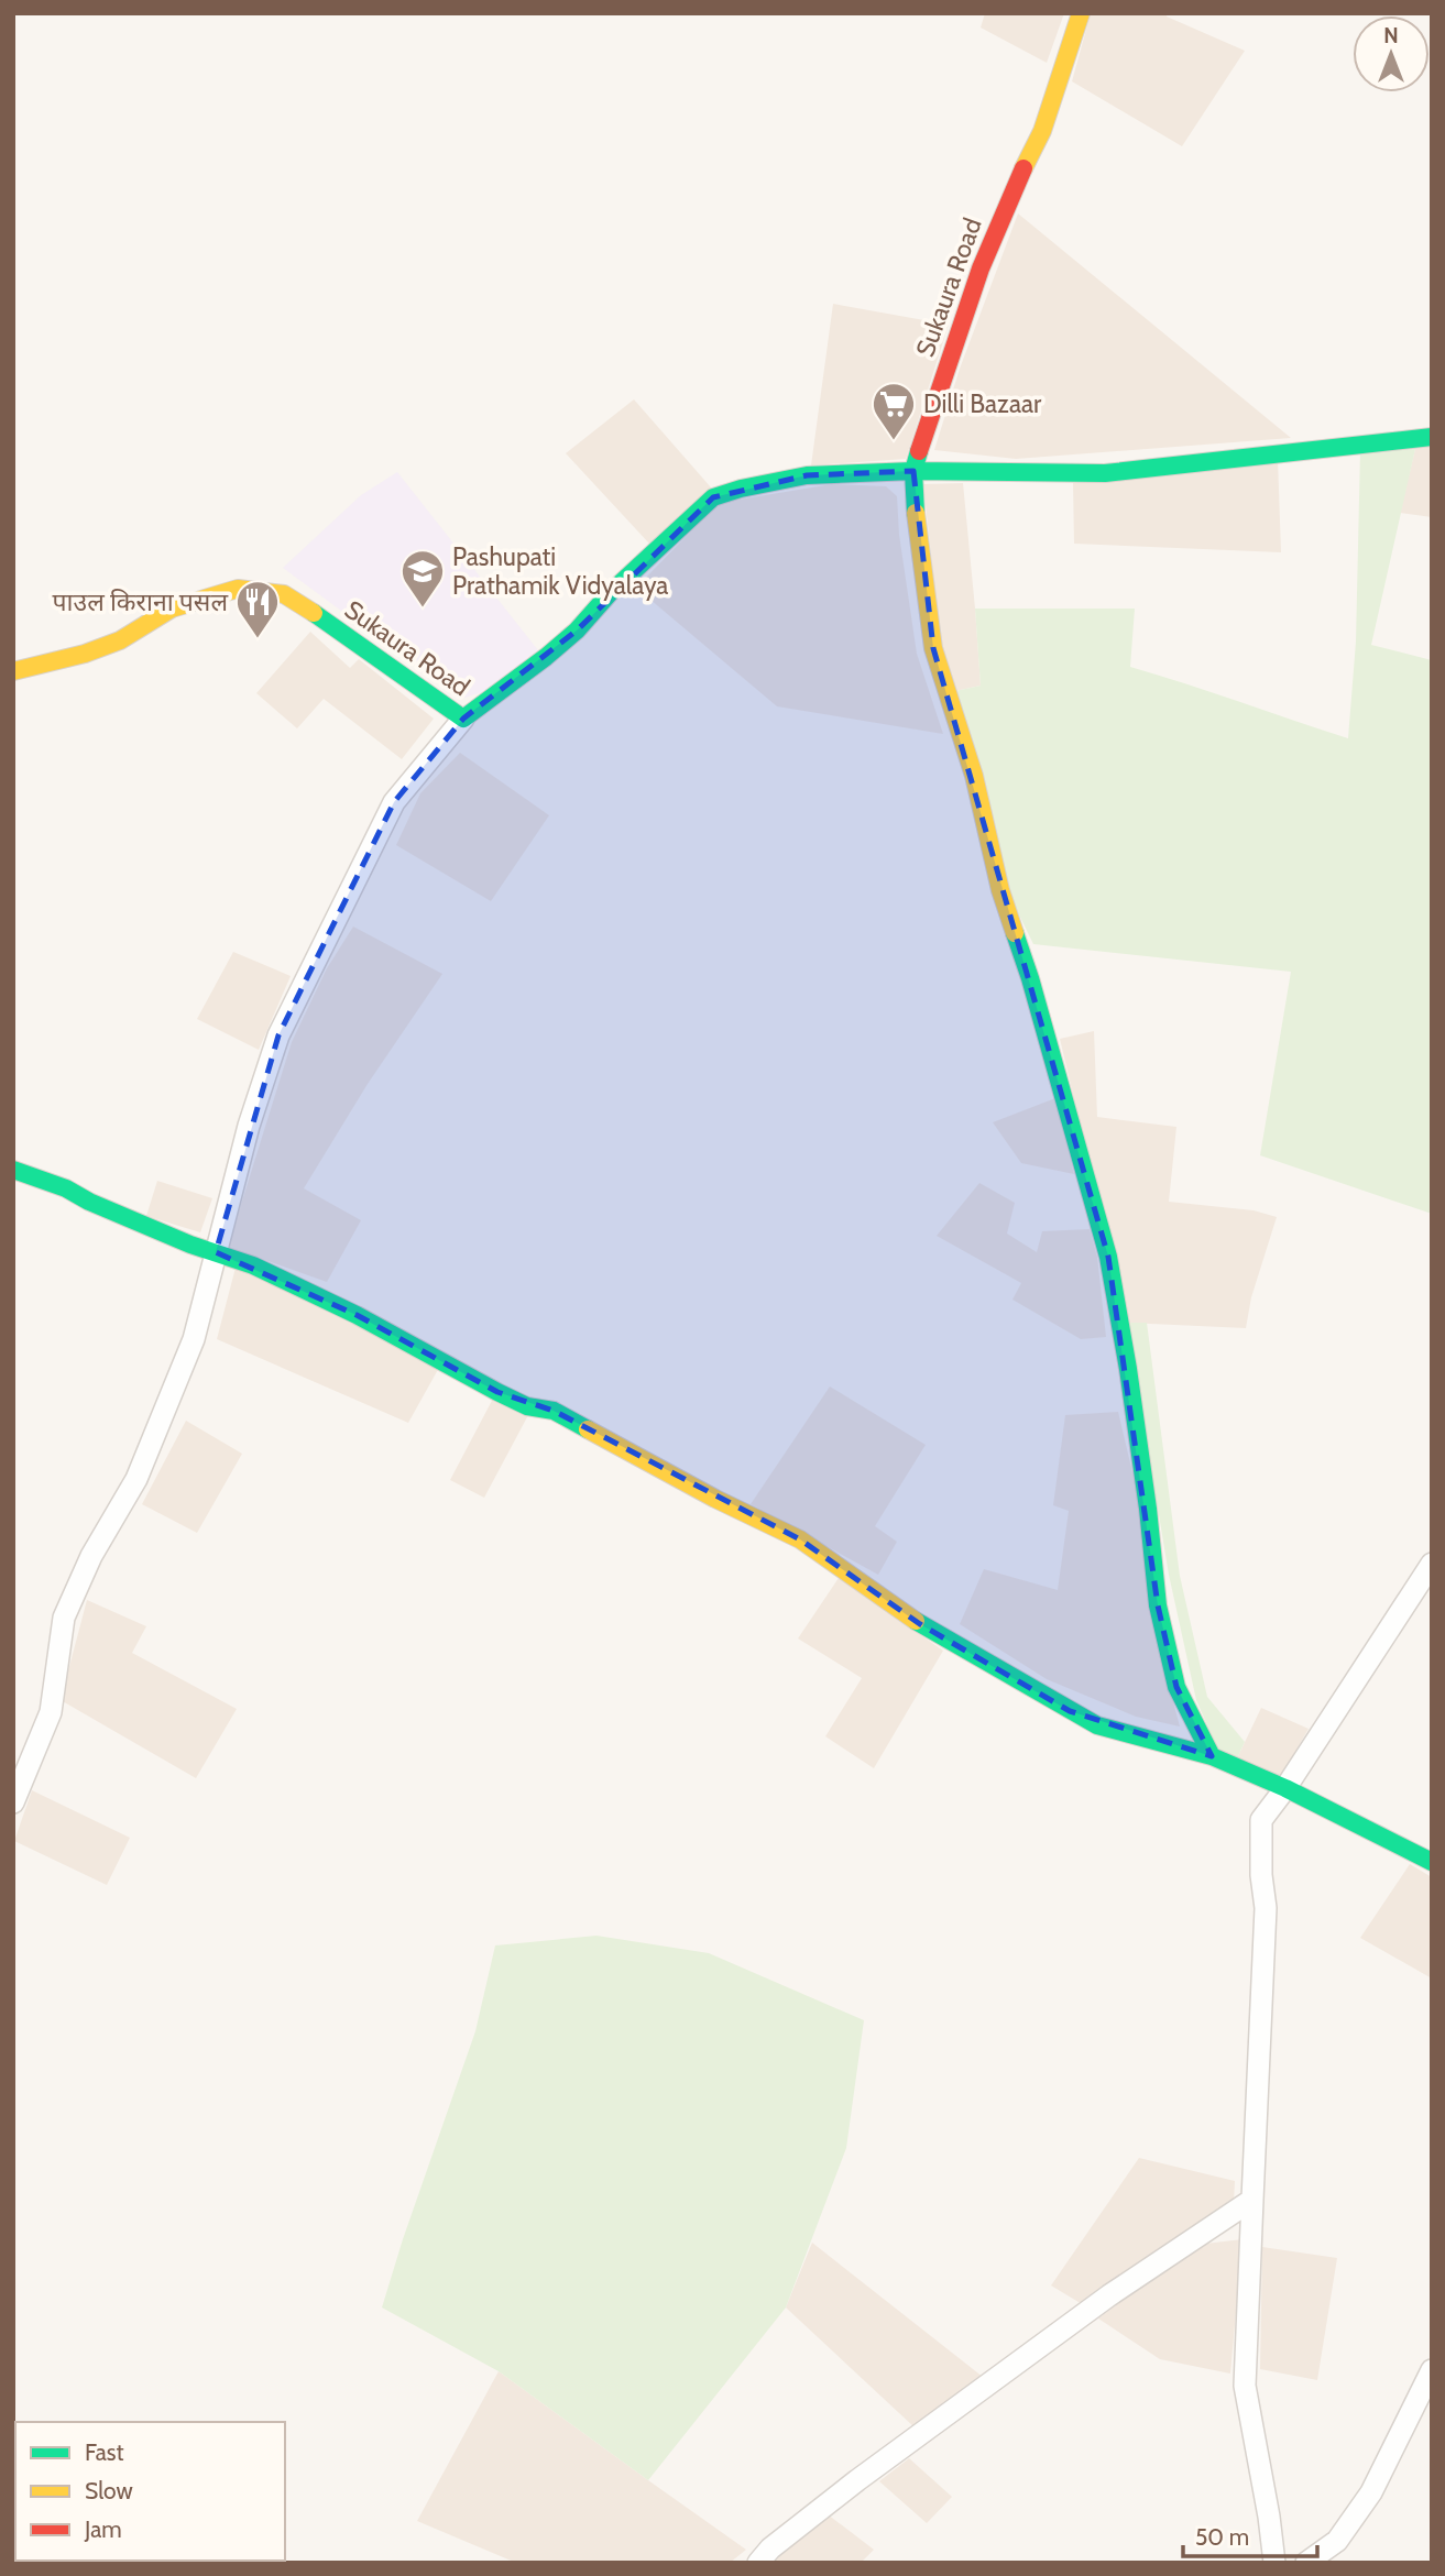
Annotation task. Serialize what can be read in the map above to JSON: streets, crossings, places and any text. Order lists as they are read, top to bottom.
{
  "streets": {
    "street": ["Sukaura Road"]
  },
  "places": {
    "supermarket": ["Dilli Bazaar"],
    "school or university": ["Pashupati Prathamik Vidyalaya"],
    "restaurant": ["पाउल किराना पसल"]
  },
  "legend": ["Fast", "Slow", "Jam"],
  "scale_bar": "50 m",
  "north": "top"
}
